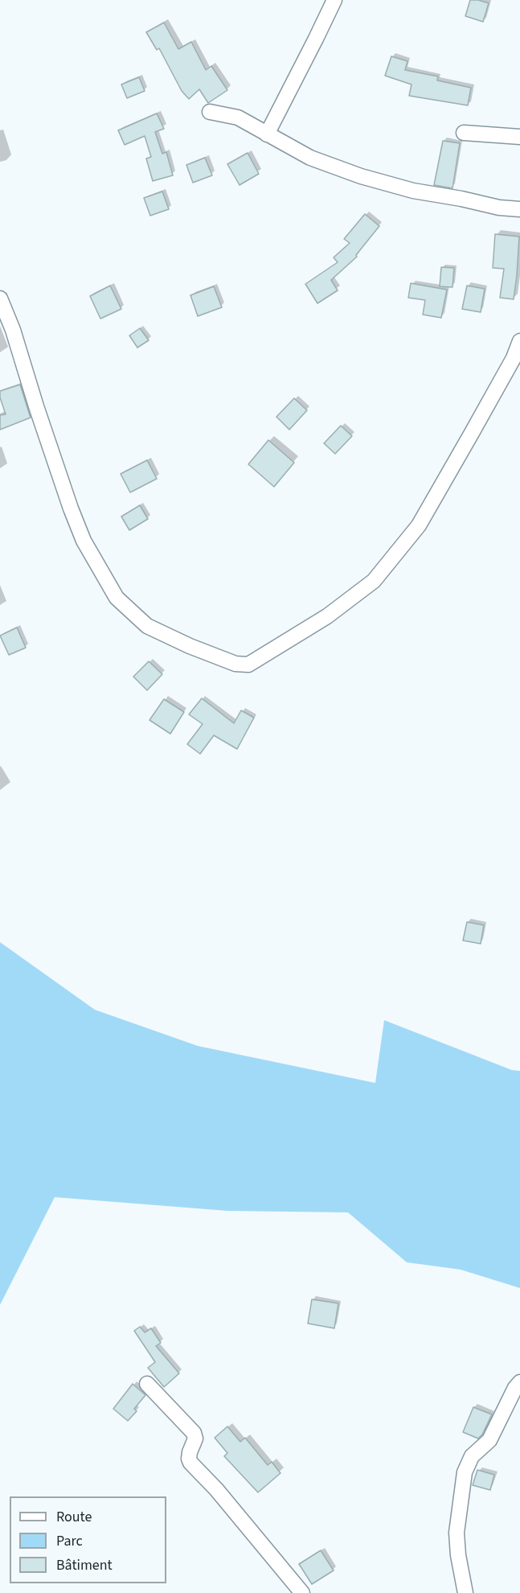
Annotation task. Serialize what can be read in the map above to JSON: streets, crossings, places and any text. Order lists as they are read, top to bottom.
{
  "legend": ["Route", "Parc", "Bâtiment"]
}
